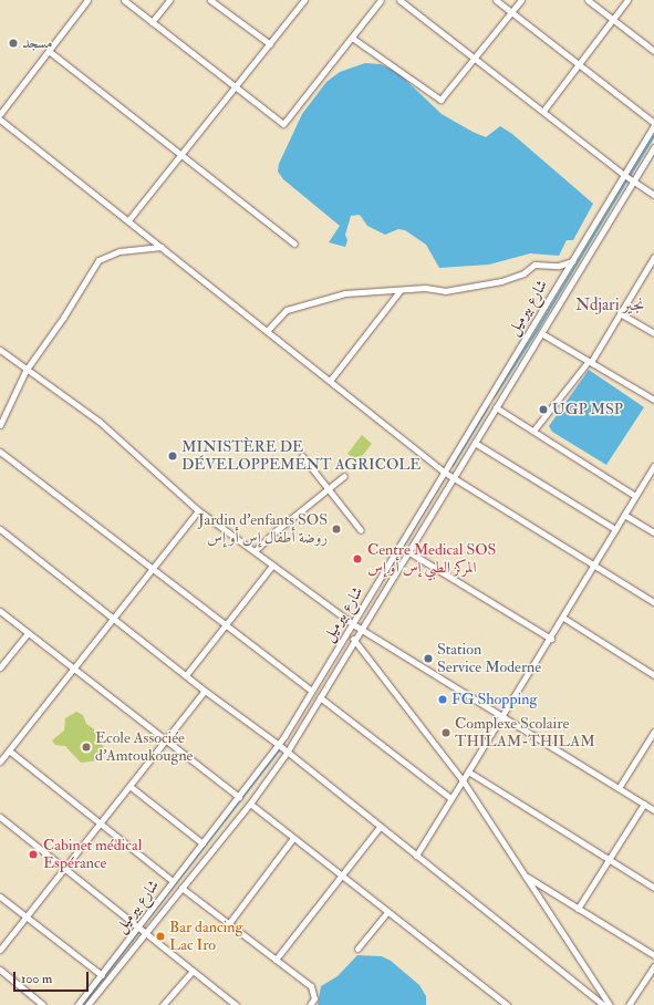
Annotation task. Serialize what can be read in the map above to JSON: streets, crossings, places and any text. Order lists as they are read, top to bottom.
{
  "streets": {
    "street": ["شارع بيرميل"]
  },
  "districts": ["Ndjari نجير"],
  "places": [
    "مسجد",
    "UGP MSP",
    "MINISTÈRE DE DÉVELOPPEMENT AGRICOLE",
    "Jardin d'enfants SOS روضة أطفال إس أو إس",
    "Centre Medical SOS المركز الطبي إس أو إس",
    "Station Service Moderne",
    "FG Shopping",
    "Complexe Scolaire THILAM-THILAM",
    "Ecole Associée d'Amtoukougne",
    "Cabinet médical Espérance",
    "Bar dancing Lac Iro"
  ],
  "scale_bar": "100 m"
}
